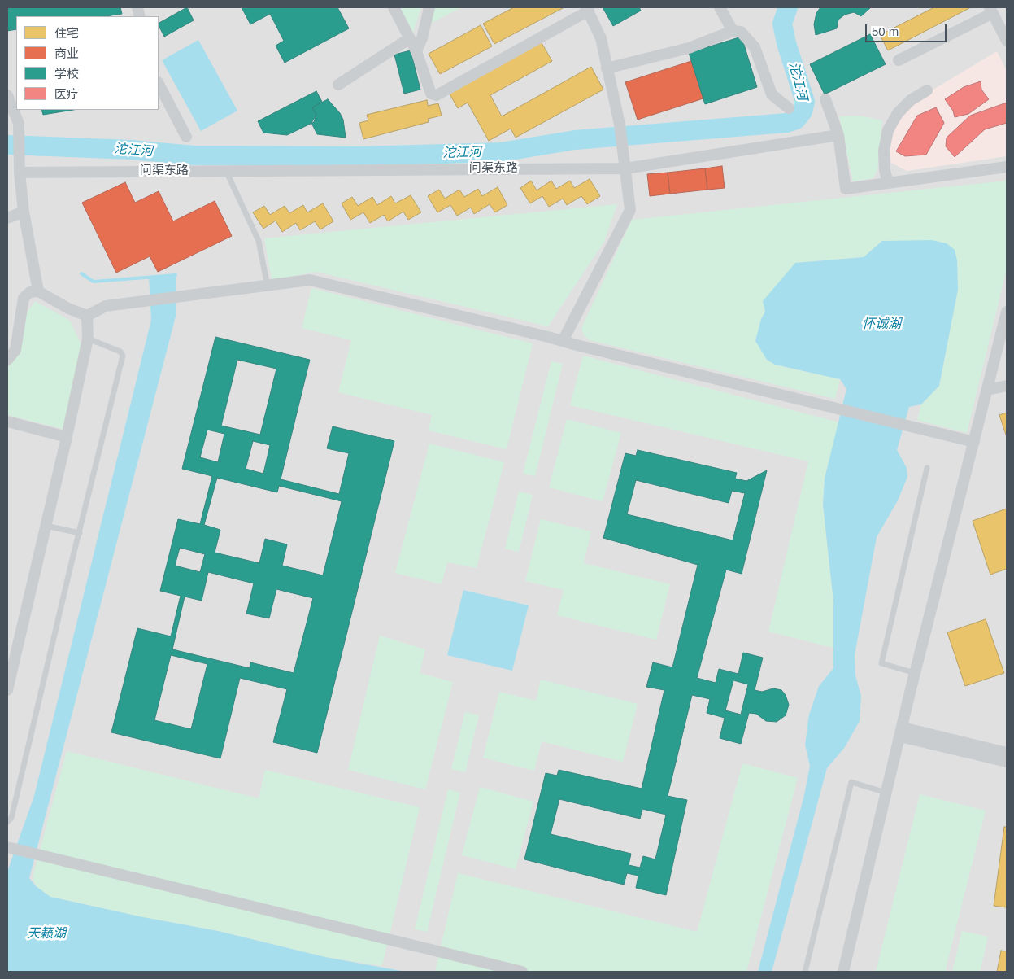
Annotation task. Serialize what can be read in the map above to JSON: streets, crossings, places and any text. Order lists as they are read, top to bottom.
{
  "streets": {
    "street": ["问渠东路"]
  },
  "water": ["沱江河", "怀诚湖", "天籁湖"],
  "legend": [
    "住宅",
    "商业",
    "学校",
    "医疗"
  ],
  "scale_bar": "50 m"
}
